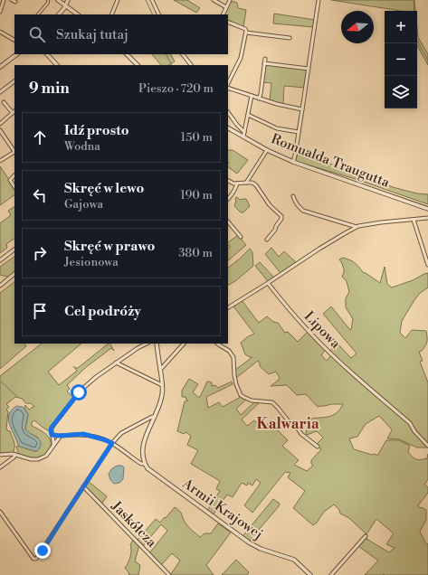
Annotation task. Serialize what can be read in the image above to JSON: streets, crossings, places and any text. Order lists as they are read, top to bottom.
{
  "streets": {
    "street": [
      "Romualda Traugutta",
      "Lipowa",
      "Armii Krajowej",
      "Jaskółcza"
    ]
  },
  "districts": ["Kalwaria"],
  "north": "left",
  "page": {
    "map_buttons": ["+", "−"],
    "search": "Szukaj tutaj",
    "heading": ["9 min", "Pieszo · 720 m"],
    "list": [
      ["Idź prosto", "Wodna", "150 m"],
      ["Skręć w lewo", "Gajowa", "190 m"],
      ["Skręć w prawo", "Jesionowa", "380 m"],
      "Cel podróży"
    ]
  }
}
